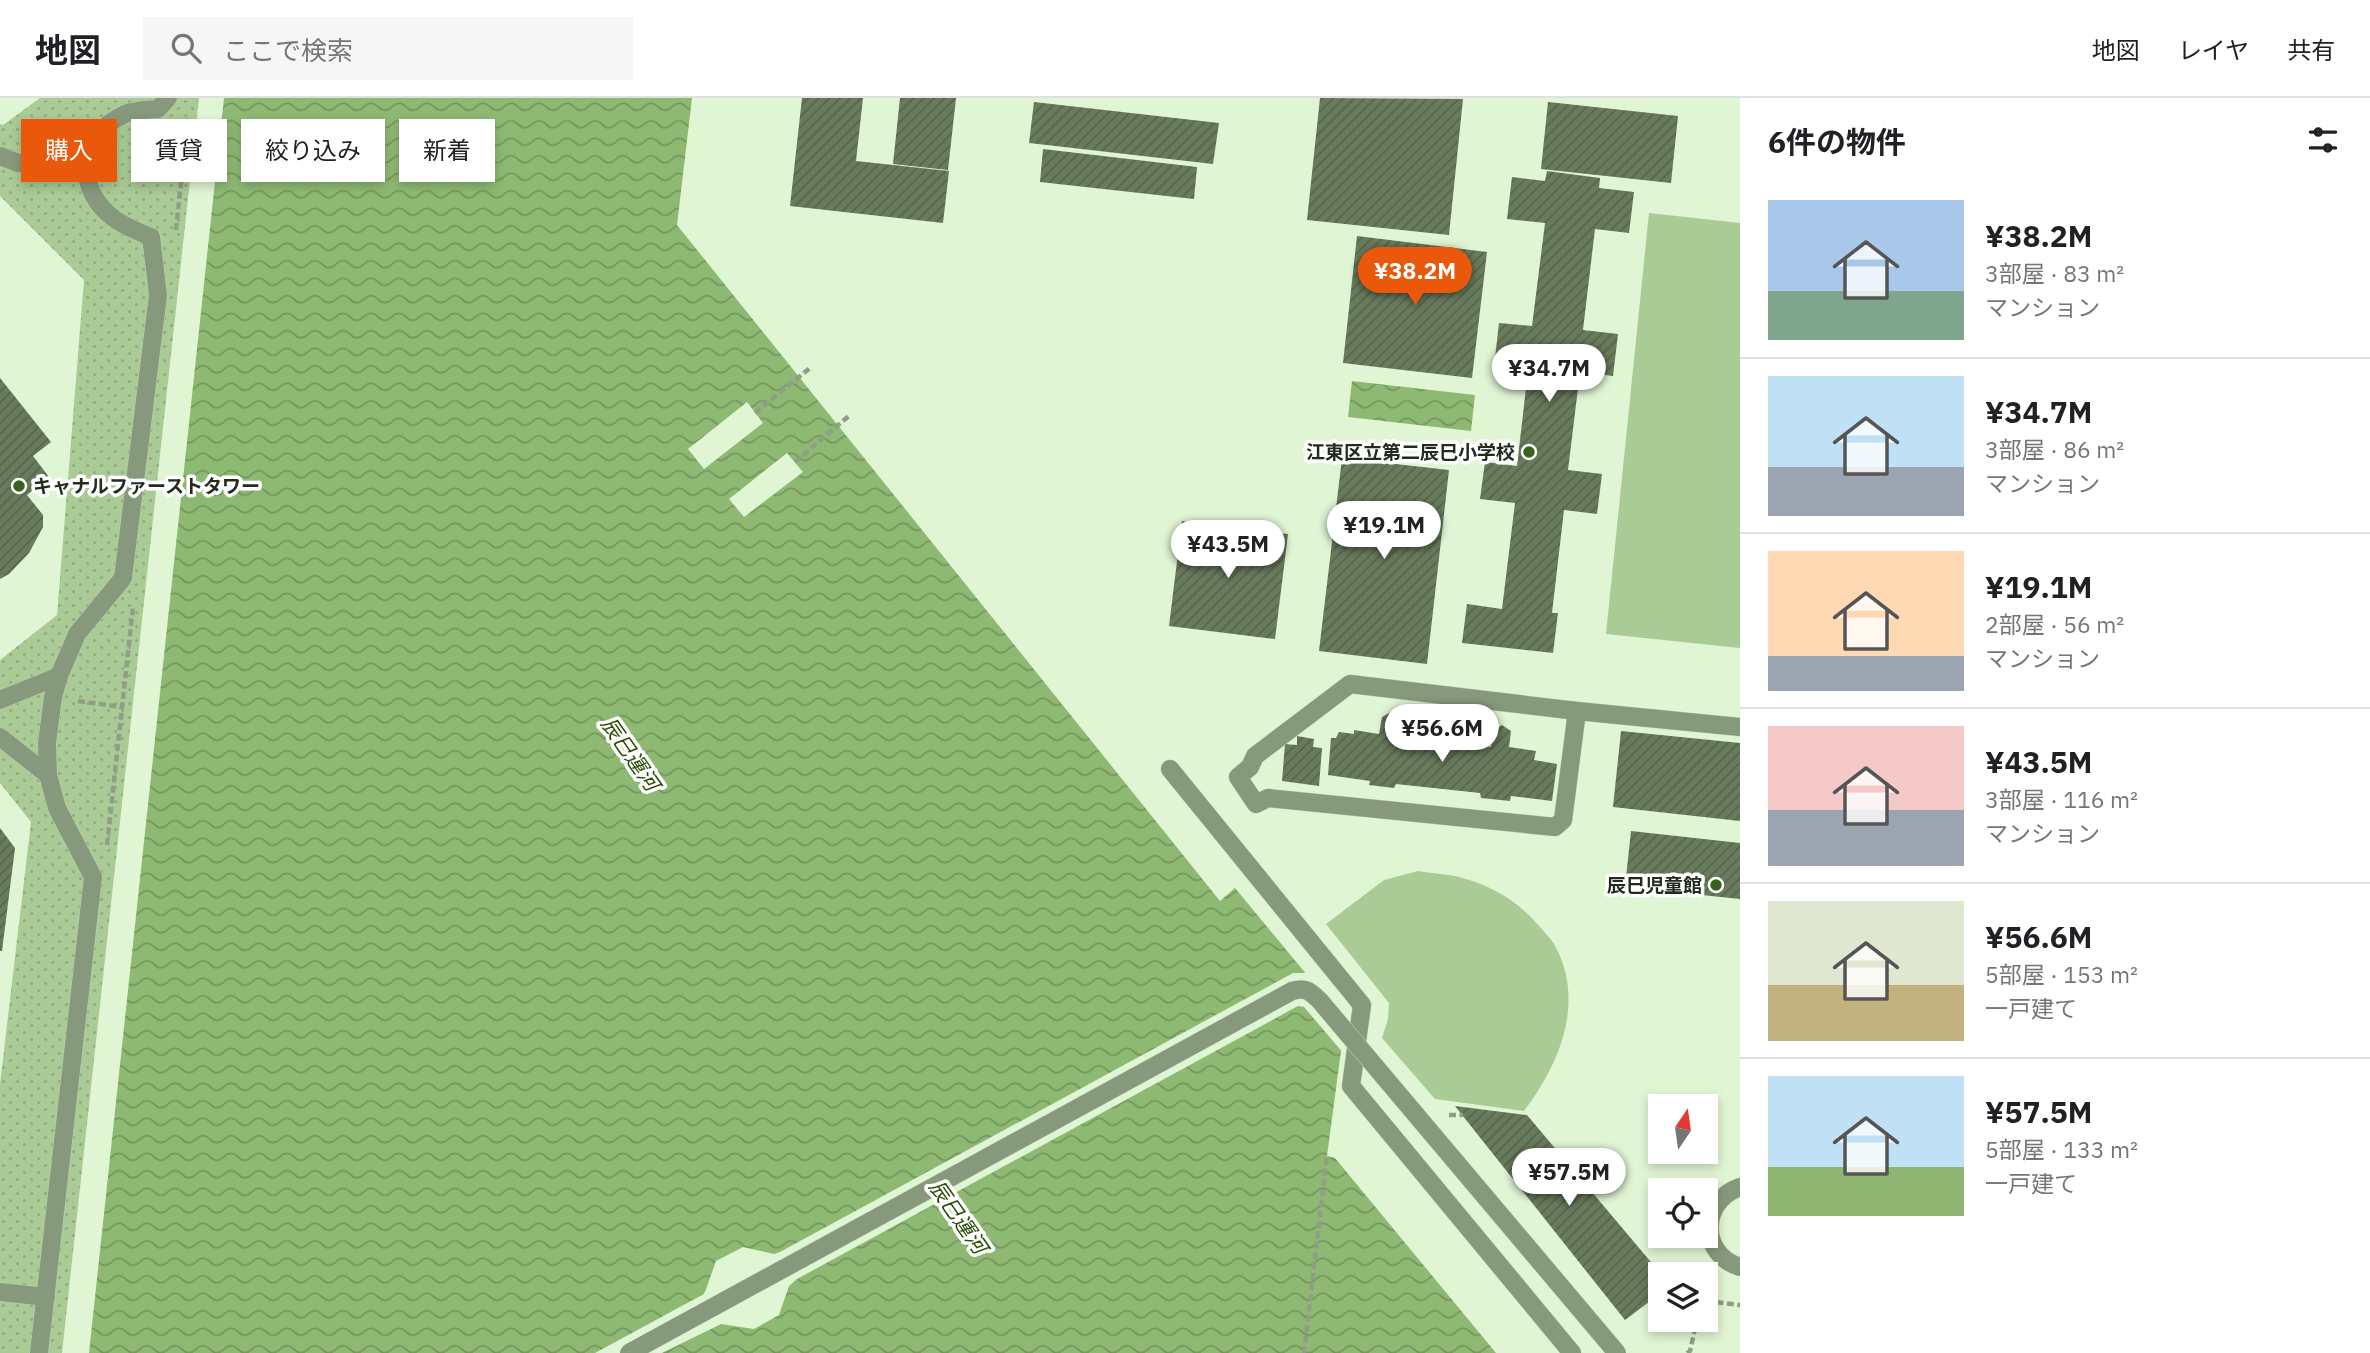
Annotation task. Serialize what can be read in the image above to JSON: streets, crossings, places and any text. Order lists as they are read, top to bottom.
{
  "water": ["辰巳運河"],
  "places": ["江東区立第二辰巳小学校", "キャナルファーストタワー", "辰巳児童館"],
  "north": "top",
  "page": {
    "header": "地図",
    "search": "ここで検索",
    "nav": ["地図", "レイヤ", "共有"],
    "heading": "6件の物件",
    "chip": [
      "購入",
      "賃貸",
      "絞り込み",
      "新着"
    ],
    "list": [
      {
        "name": "¥38.2M",
        "note": "3部屋 · 83 m² · マンション"
      },
      {
        "name": "¥34.7M",
        "note": "3部屋 · 86 m² · マンション"
      },
      {
        "name": "¥19.1M",
        "note": "2部屋 · 56 m² · マンション"
      },
      {
        "name": "¥43.5M",
        "note": "3部屋 · 116 m² · マンション"
      },
      {
        "name": "¥56.6M",
        "note": "5部屋 · 153 m² · 一戸建て"
      },
      {
        "name": "¥57.5M",
        "note": "5部屋 · 133 m² · 一戸建て"
      }
    ],
    "price": [
      "¥38.2M",
      "¥34.7M",
      "¥19.1M",
      "¥43.5M",
      "¥56.6M",
      "¥57.5M"
    ]
  }
}
